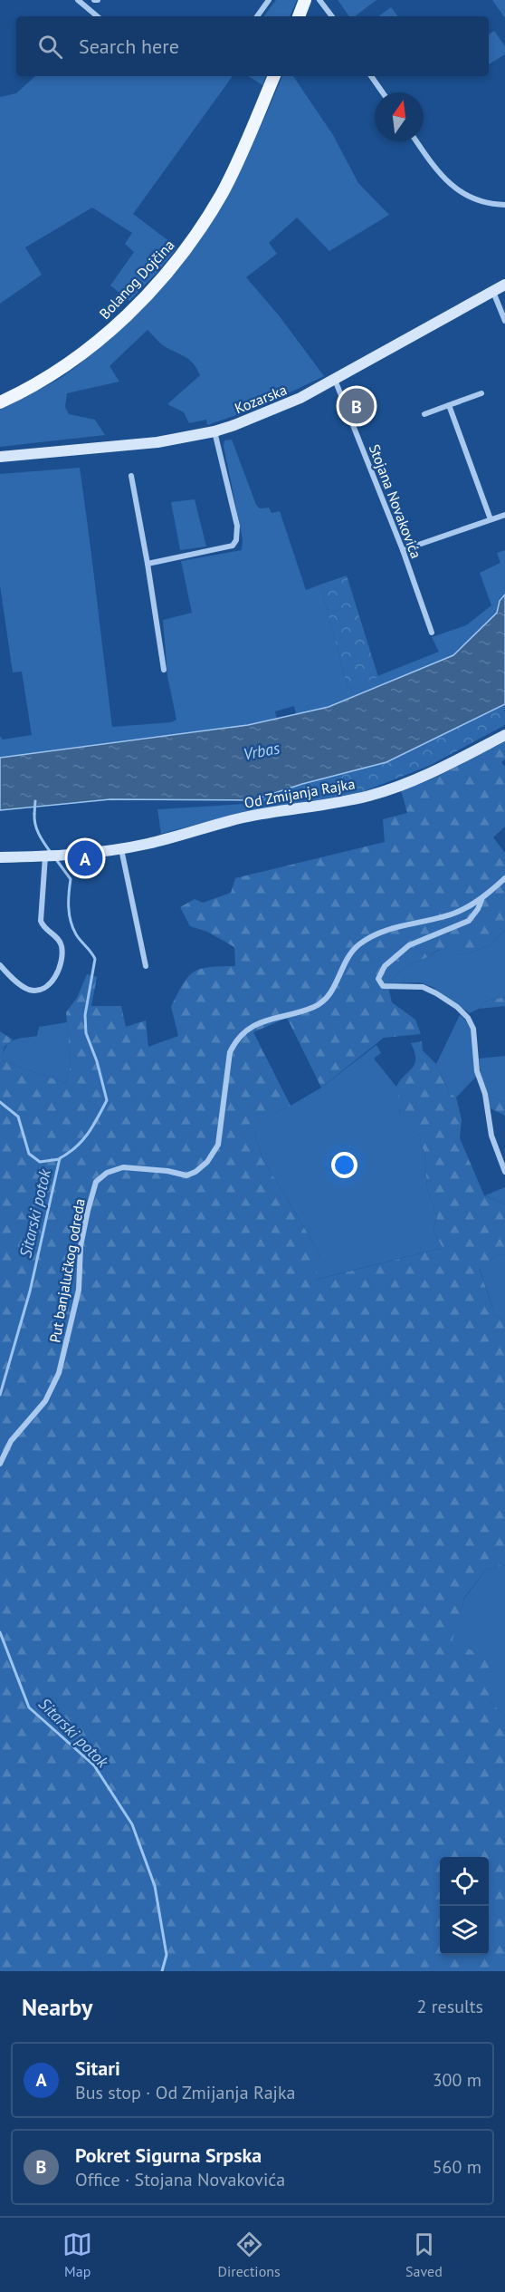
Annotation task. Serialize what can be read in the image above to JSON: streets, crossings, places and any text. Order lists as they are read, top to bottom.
{
  "streets": {
    "main road": ["Bolanog Dojčina", "Kozarska", "Od Zmijanja Rajka"],
    "street": ["Stojana Novakovića", "Put banjalučkog odreda"]
  },
  "crossings": [
    ["Kozarska", "Stojana Novakovića"]
  ],
  "water": ["Vrbas", "Sitarski potok"],
  "north": "top",
  "page": {
    "search": "Search here",
    "pins": ["B", "A"],
    "heading": ["Nearby", "2 results"],
    "list": [
      {
        "mark": "A",
        "name": "Sitari",
        "note": "Bus stop · Od Zmijanja Rajka",
        "value": "300 m"
      },
      {
        "mark": "B",
        "name": "Pokret Sigurna Srpska",
        "note": "Office · Stojana Novakovića",
        "value": "560 m"
      }
    ],
    "nav": ["Map", "Directions", "Saved"]
  }
}
